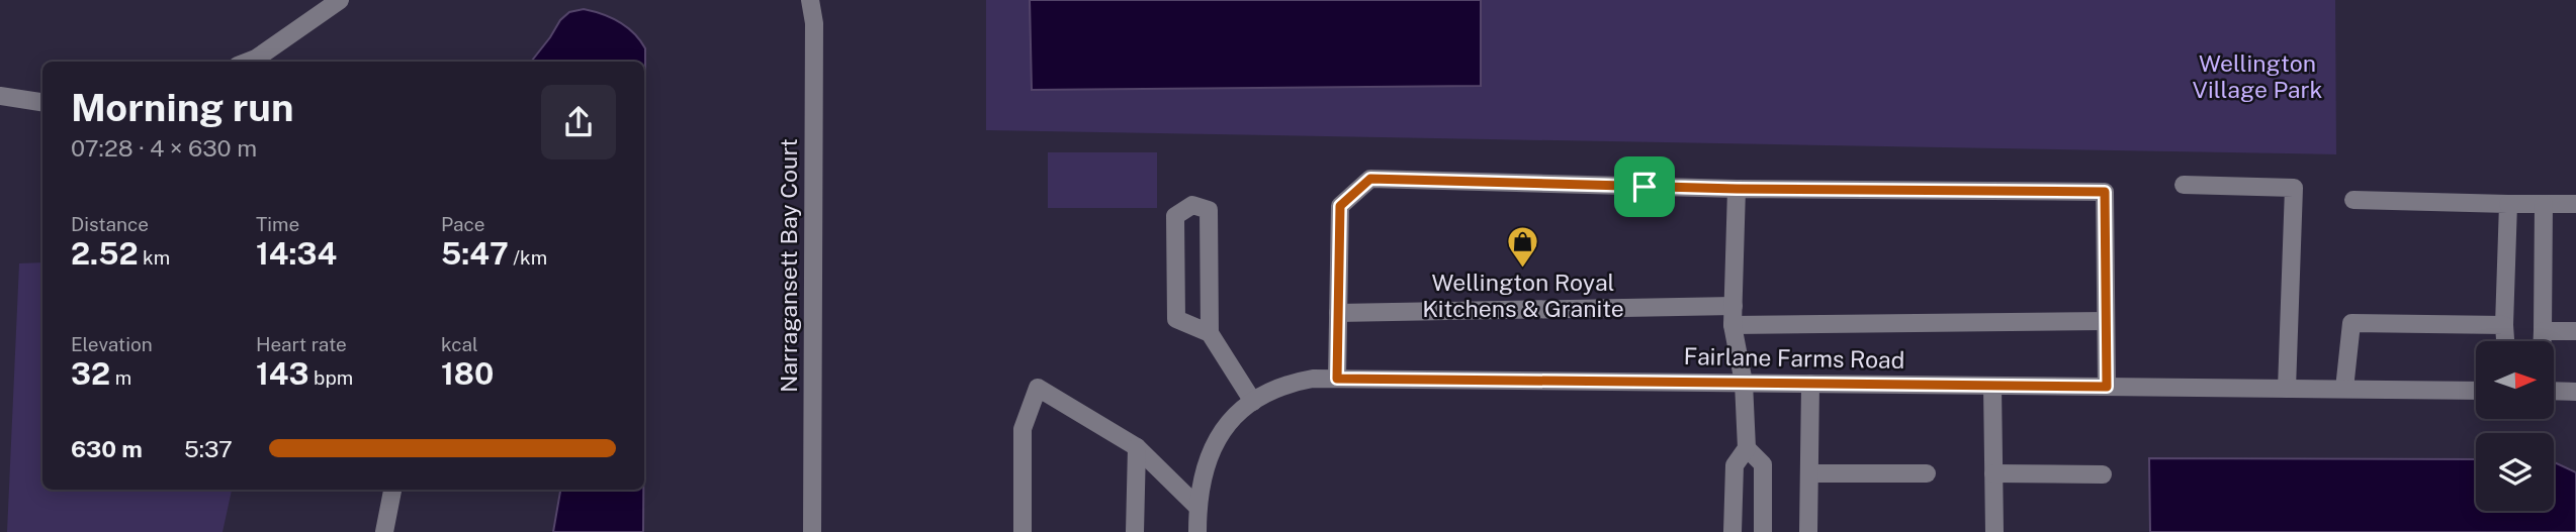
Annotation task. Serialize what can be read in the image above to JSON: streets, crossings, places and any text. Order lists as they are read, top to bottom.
{
  "streets": {
    "street": ["Narragansett Bay Court", "Fairlane Farms Road"]
  },
  "parks": ["Wellington Village Park"],
  "places": {
    "shop": ["Wellington Royal Kitchens & Granite"]
  },
  "north": "right",
  "page": {
    "heading": ["Morning run", "07:28 · 4 × 630 m"],
    "stats": [
      ["Distance", "2.52 km"],
      ["Time", "14:34"],
      ["Pace", "5:47 /km"],
      ["Elevation", "32 m"],
      ["Heart rate", "143 bpm"],
      ["kcal", "180"]
    ],
    "list": [
      {
        "name": "630 m",
        "note": "5:37"
      }
    ]
  }
}
